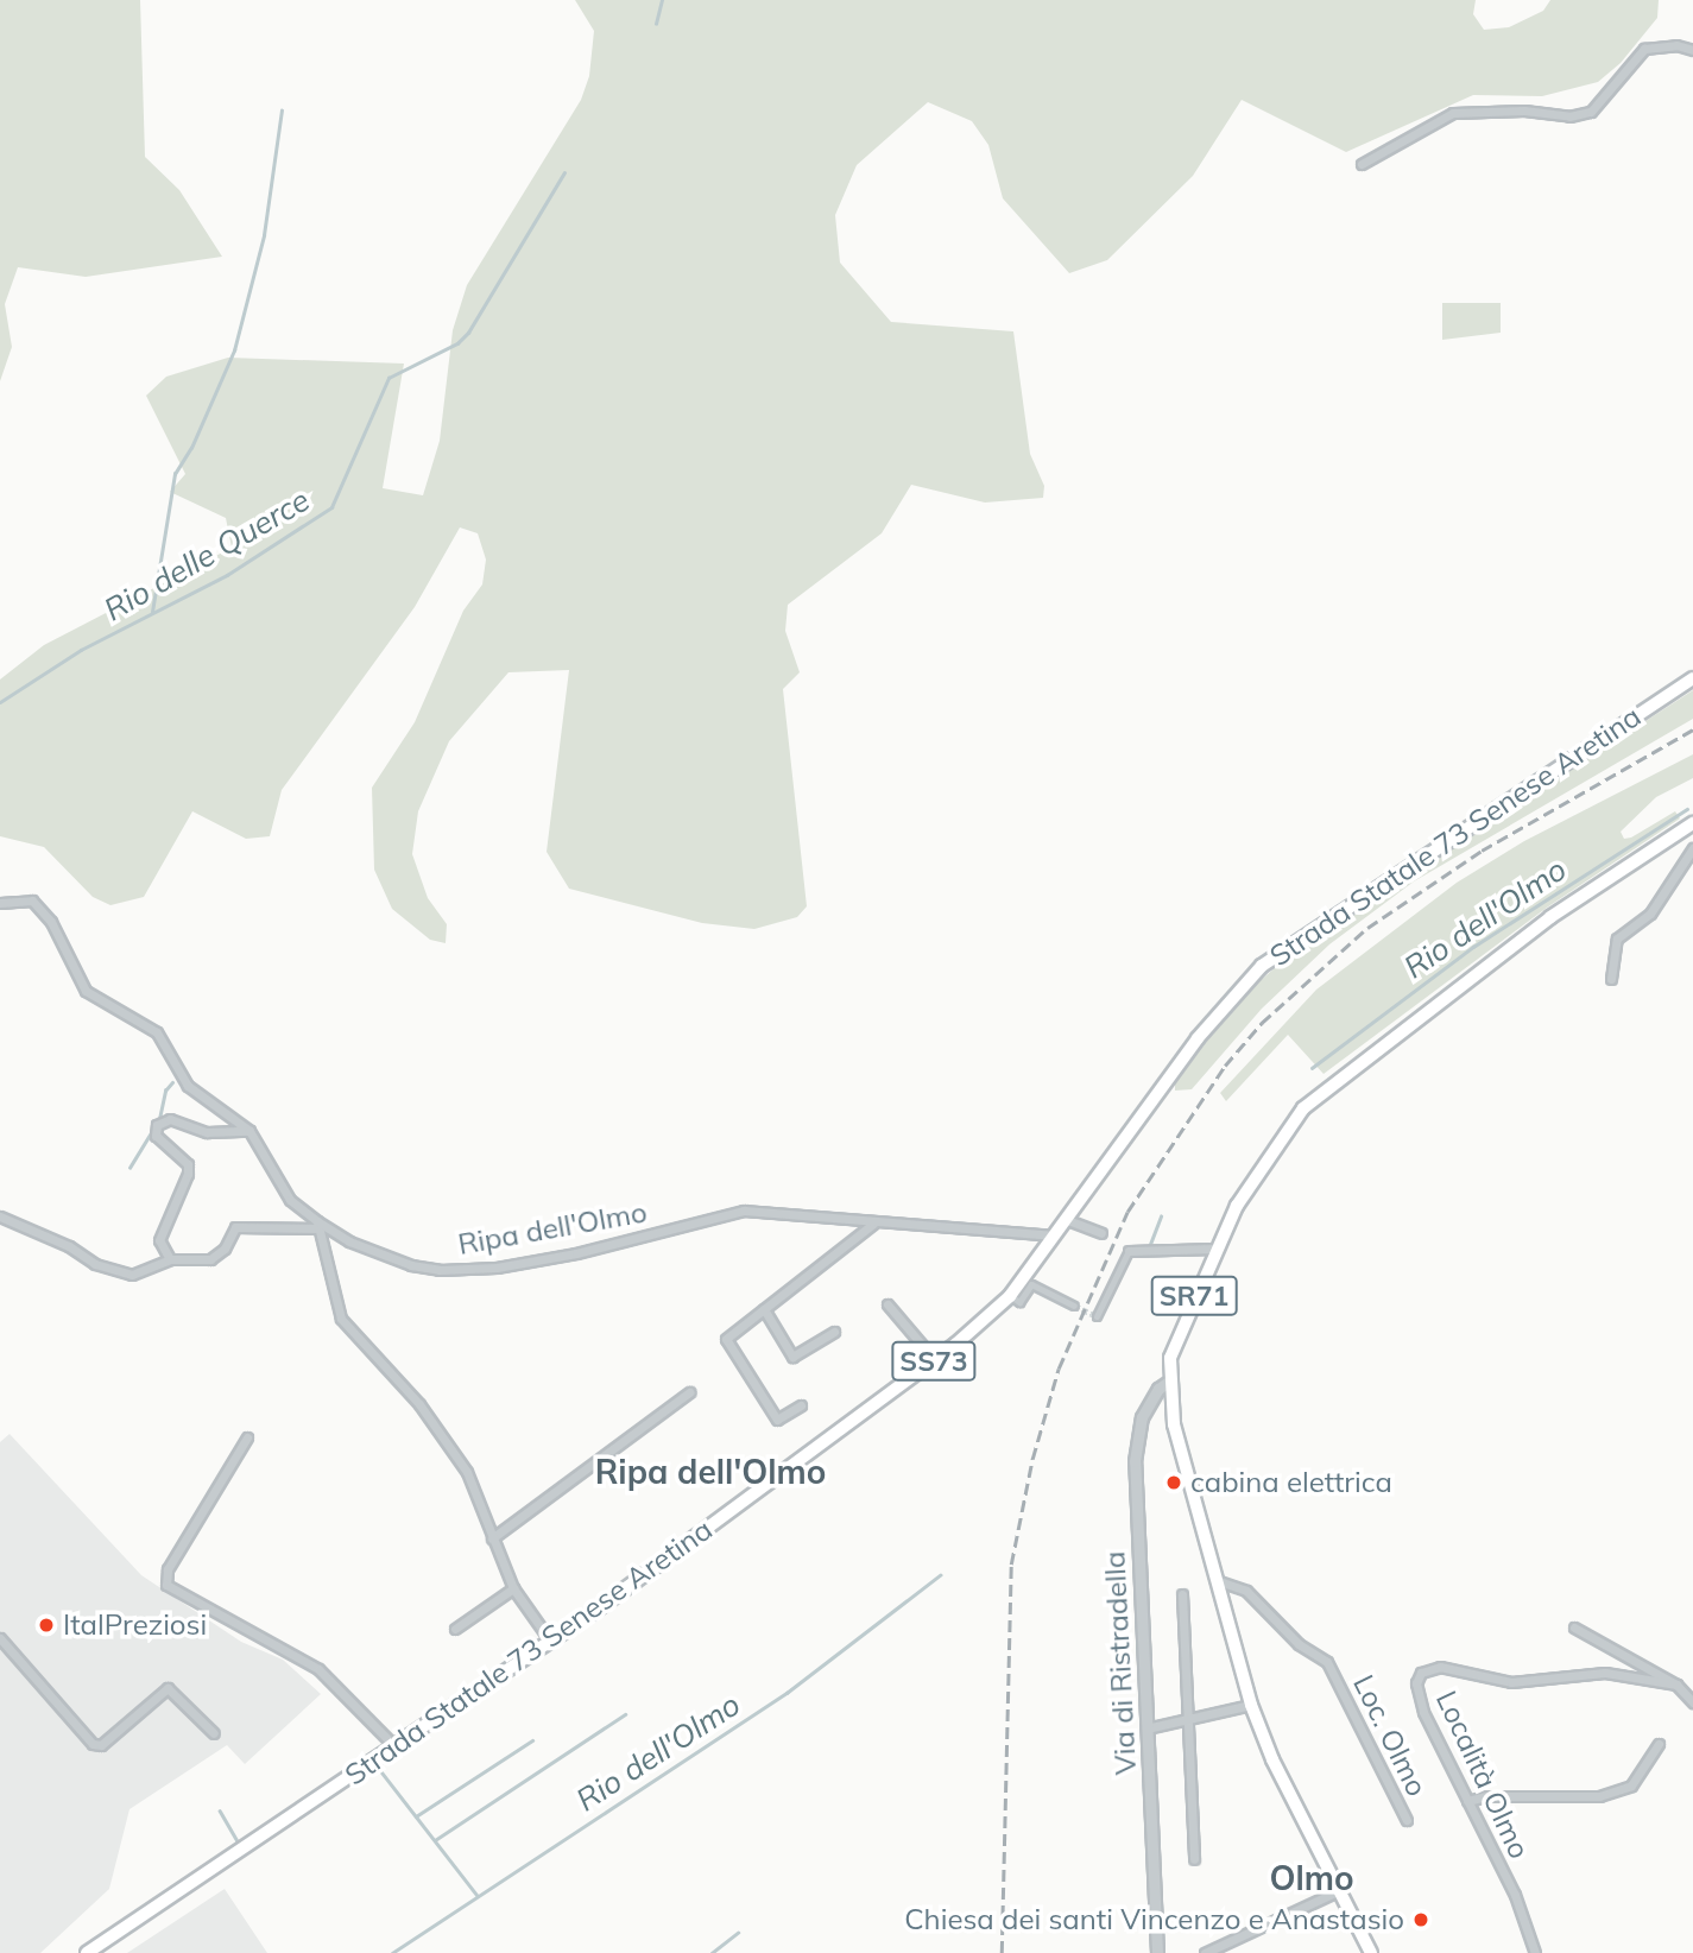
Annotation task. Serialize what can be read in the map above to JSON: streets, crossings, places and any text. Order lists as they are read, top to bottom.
{
  "streets": {
    "main road": ["Strada Statale 73 Senese Aretina", "SR71", "SS73"],
    "street": [
      "Ripa dell'Olmo",
      "Via di Ristradella",
      "Loc. Olmo",
      "Località Olmo"
    ]
  },
  "crossings": [
    ["Strada Statale 73 Senese Aretina", "Ripa dell'Olmo"],
    ["SR71", "Via di Ristradella"],
    ["SR71", "Loc. Olmo"],
    ["Loc. Olmo", "Località Olmo"]
  ],
  "districts": ["Ripa dell'Olmo", "Olmo"],
  "water": ["Rio delle Querce", "Rio dell'Olmo"],
  "places": ["cabina elettrica", "ItalPreziosi", "Chiesa dei santi Vincenzo e Anastasio"]
}
